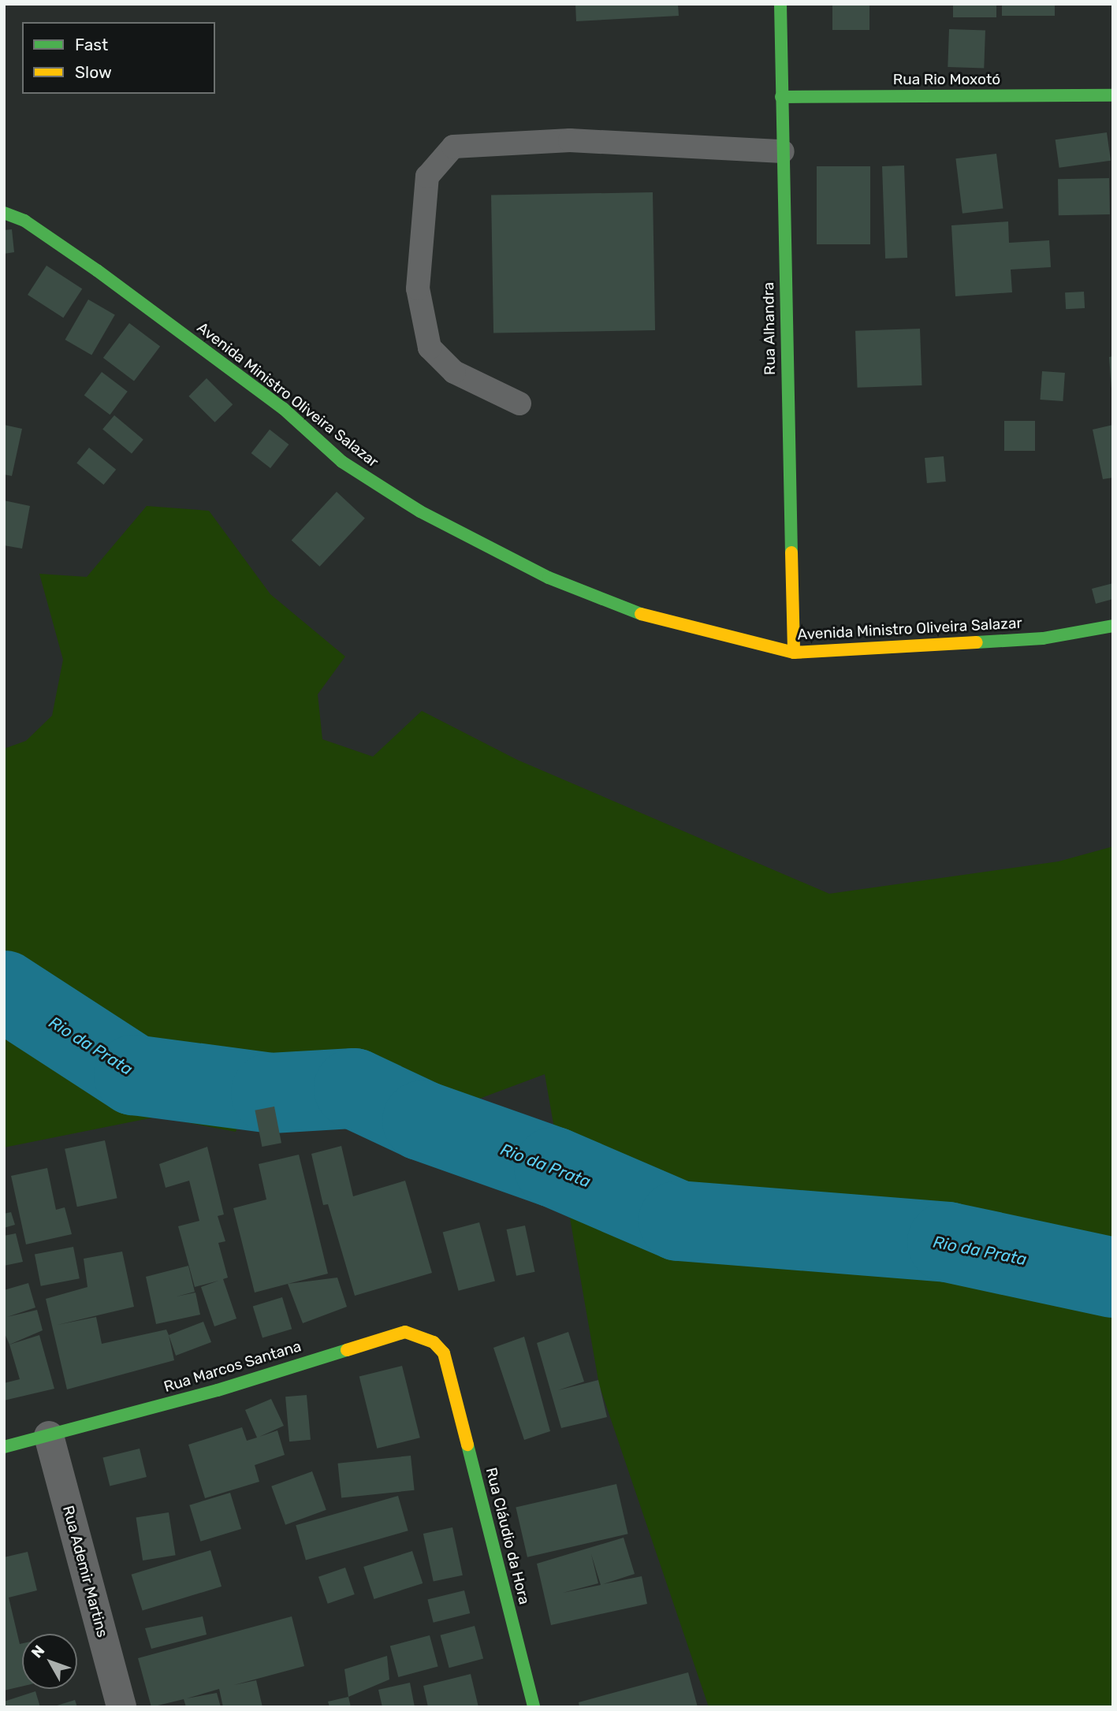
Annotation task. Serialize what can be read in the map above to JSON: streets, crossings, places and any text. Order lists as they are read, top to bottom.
{
  "streets": {
    "street": [
      "Rua Rio Moxotó",
      "Rua Alhandra",
      "Avenida Ministro Oliveira Salazar",
      "Rua Marcos Santana",
      "Rua Cláudio da Hora",
      "Rua Ademir Martins"
    ]
  },
  "crossings": [
    ["Rua Rio Moxotó", "Rua Alhandra"],
    ["Rua Alhandra", "Avenida Ministro Oliveira Salazar"],
    ["Rua Marcos Santana", "Rua Cláudio da Hora"],
    ["Rua Marcos Santana", "Rua Ademir Martins"]
  ],
  "water": ["Rio da Prata"],
  "legend": ["Fast", "Slow"],
  "north": "top left"
}
